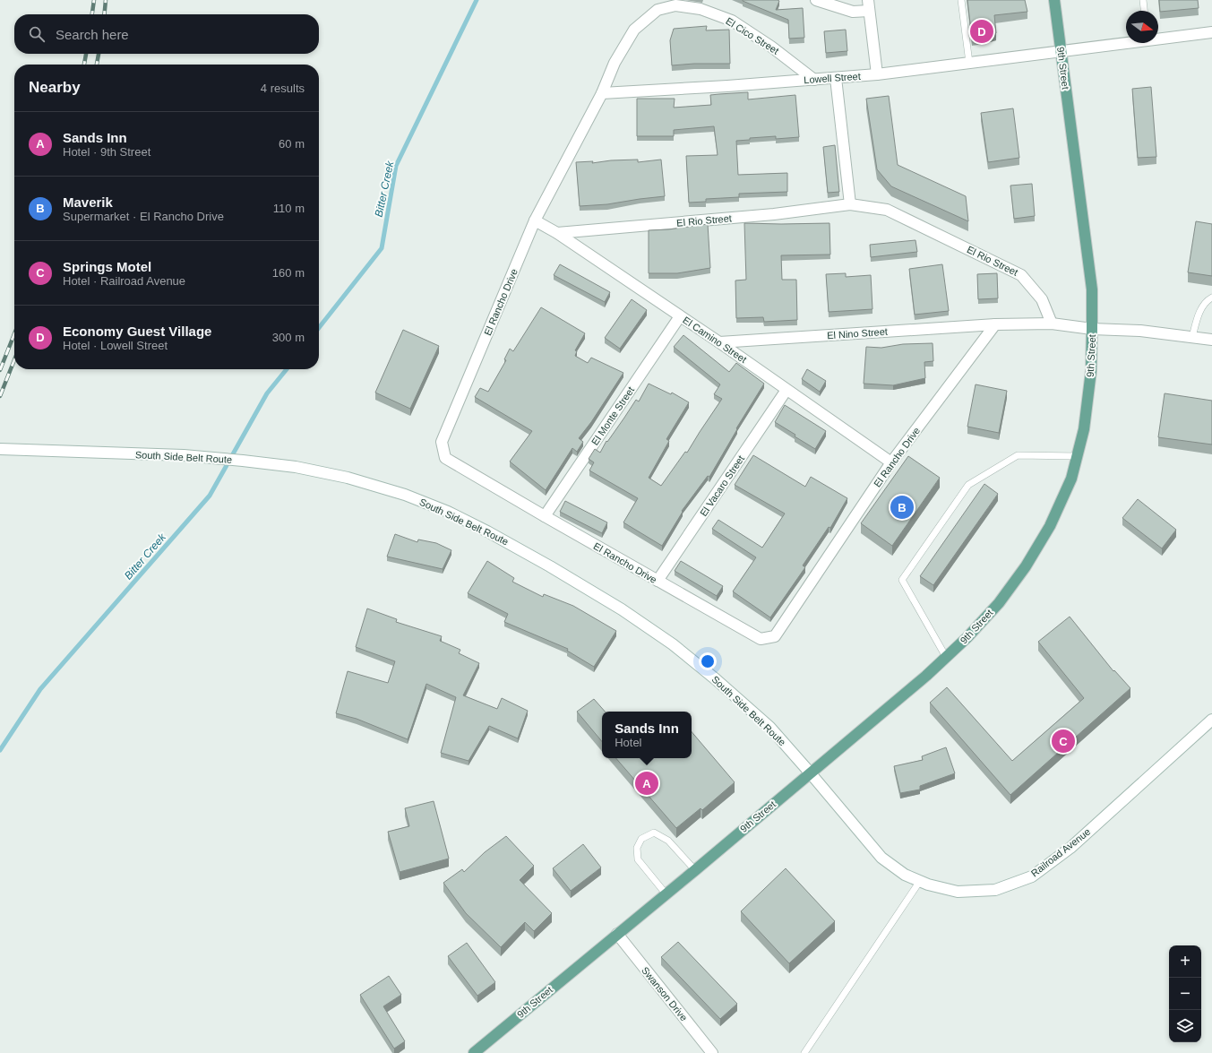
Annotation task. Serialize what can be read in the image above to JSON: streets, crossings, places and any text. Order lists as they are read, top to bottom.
{
  "streets": {
    "main road": ["9th Street"],
    "street": [
      "El Cico Street",
      "Lowell Street",
      "El Rio Street",
      "El Rancho Drive",
      "El Nino Street",
      "El Camino Street",
      "El Monte Street",
      "South Side Belt Route",
      "El Vacaro Street",
      "Railroad Avenue",
      "Swanson Drive"
    ]
  },
  "crossings": [
    ["El Cico Street", "Lowell Street"],
    ["El Cico Street", "El Rancho Drive"],
    ["9th Street", "Lowell Street"],
    ["9th Street", "South Side Belt Route"],
    ["9th Street", "Railroad Avenue"],
    ["9th Street", "Swanson Drive"],
    ["Lowell Street", "El Rancho Drive"],
    ["El Rio Street", "El Camino Street"],
    ["El Rancho Drive", "El Nino Street"],
    ["El Rancho Drive", "El Camino Street"],
    ["El Rancho Drive", "El Monte Street"],
    ["El Rancho Drive", "El Vacaro Street"],
    ["El Nino Street", "El Camino Street"],
    ["El Camino Street", "El Monte Street"],
    ["El Camino Street", "El Vacaro Street"],
    ["South Side Belt Route", "Railroad Avenue"]
  ],
  "water": ["Bitter Creek"],
  "north": "right",
  "page": {
    "search": "Search here",
    "pins": [
      "D",
      "B",
      "C",
      "A"
    ],
    "heading": ["Nearby", "4 results"],
    "list": [
      {
        "mark": "A",
        "name": "Sands Inn",
        "note": "Hotel · 9th Street",
        "value": "60 m"
      },
      {
        "mark": "B",
        "name": "Maverik",
        "note": "Supermarket · El Rancho Drive",
        "value": "110 m"
      },
      {
        "mark": "C",
        "name": "Springs Motel",
        "note": "Hotel · Railroad Avenue",
        "value": "160 m"
      },
      {
        "mark": "D",
        "name": "Economy Guest Village",
        "note": "Hotel · Lowell Street",
        "value": "300 m"
      }
    ],
    "popup": ["Sands Inn", "Hotel"],
    "map_buttons": ["+", "−"]
  }
}
